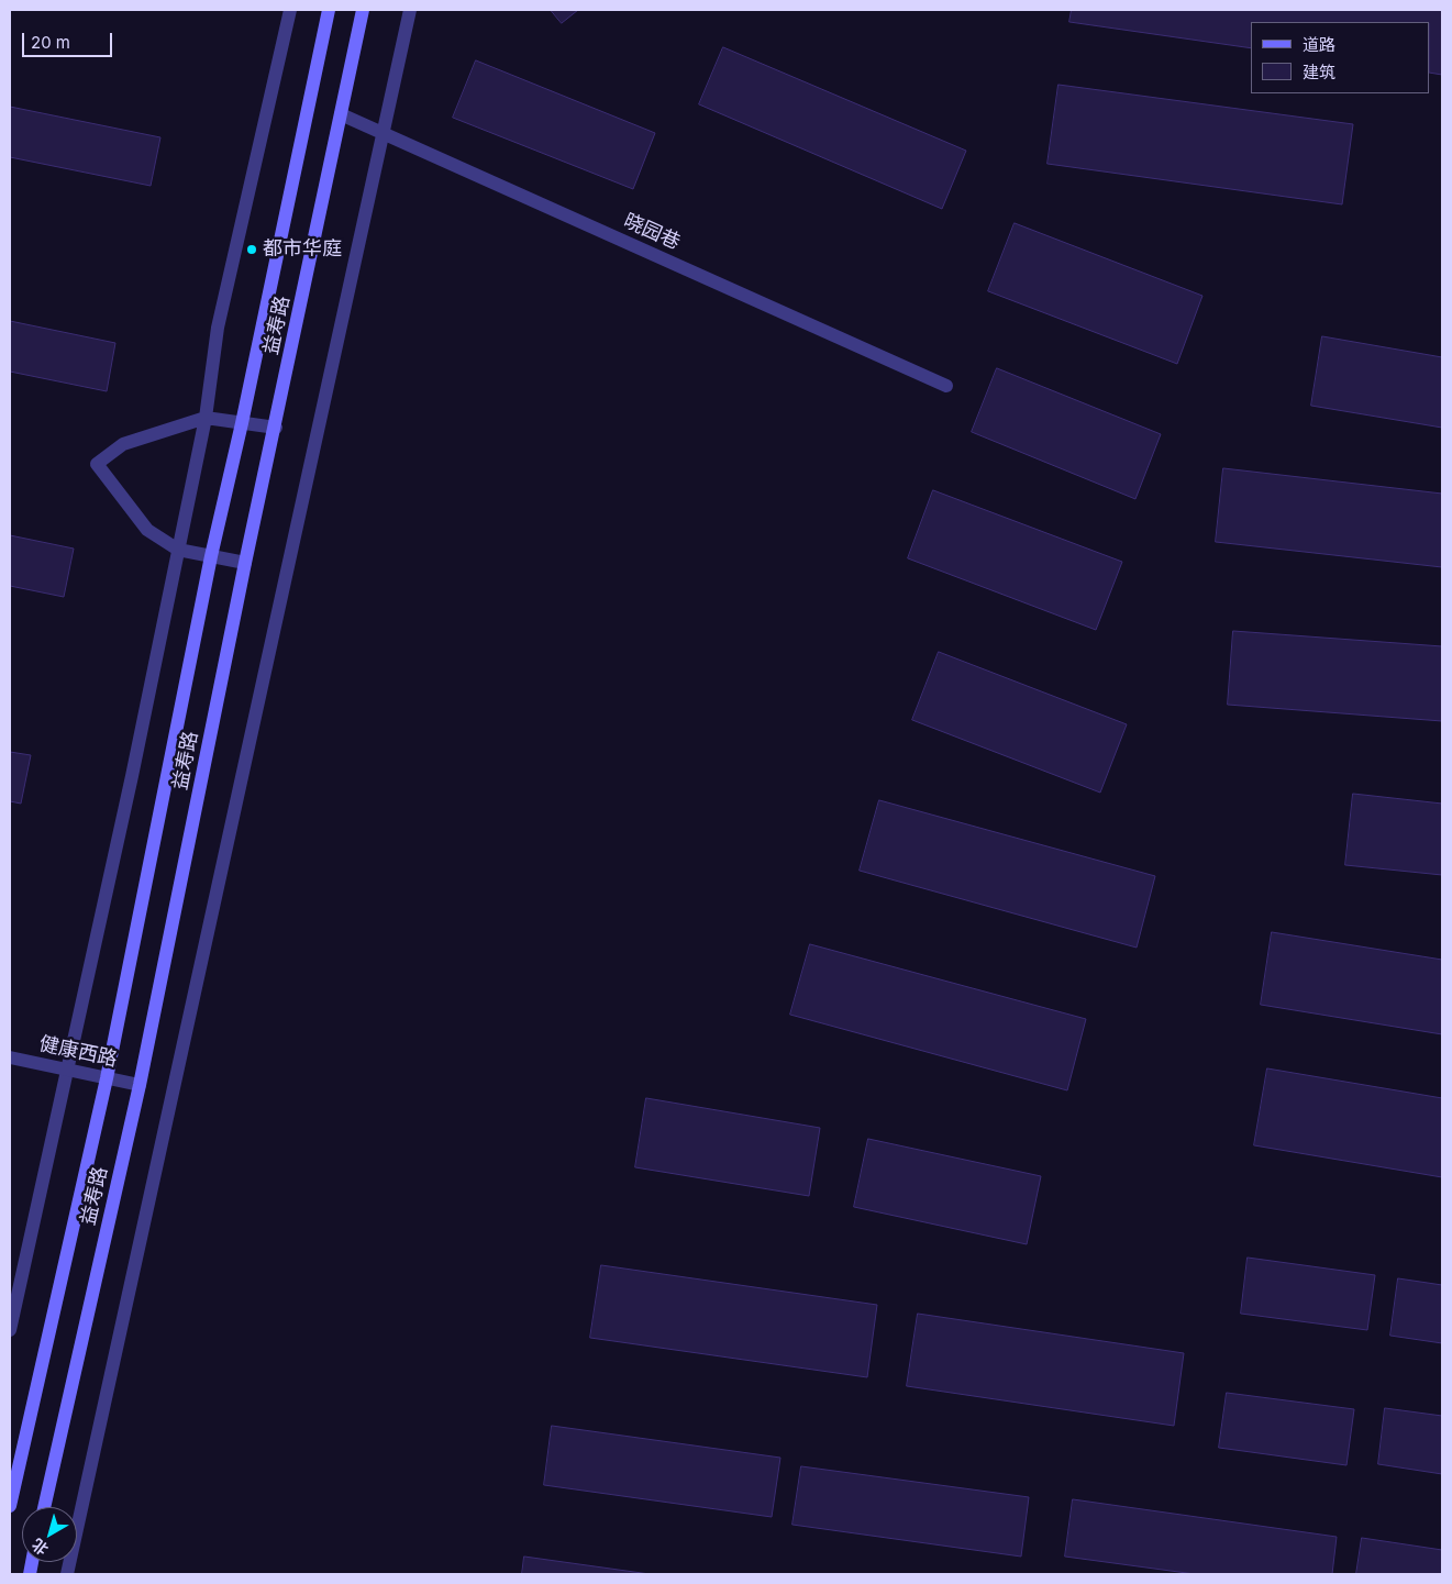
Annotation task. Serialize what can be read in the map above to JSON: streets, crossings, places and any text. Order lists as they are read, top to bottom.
{
  "streets": {
    "main road": ["益寿路"],
    "street": ["晓园巷", "健康西路"]
  },
  "crossings": [
    ["晓园巷", "益寿路"],
    ["益寿路", "健康西路"]
  ],
  "places": ["都市华庭"],
  "legend": ["道路", "建筑"],
  "scale_bar": "20 m",
  "north": "bottom left"
}
